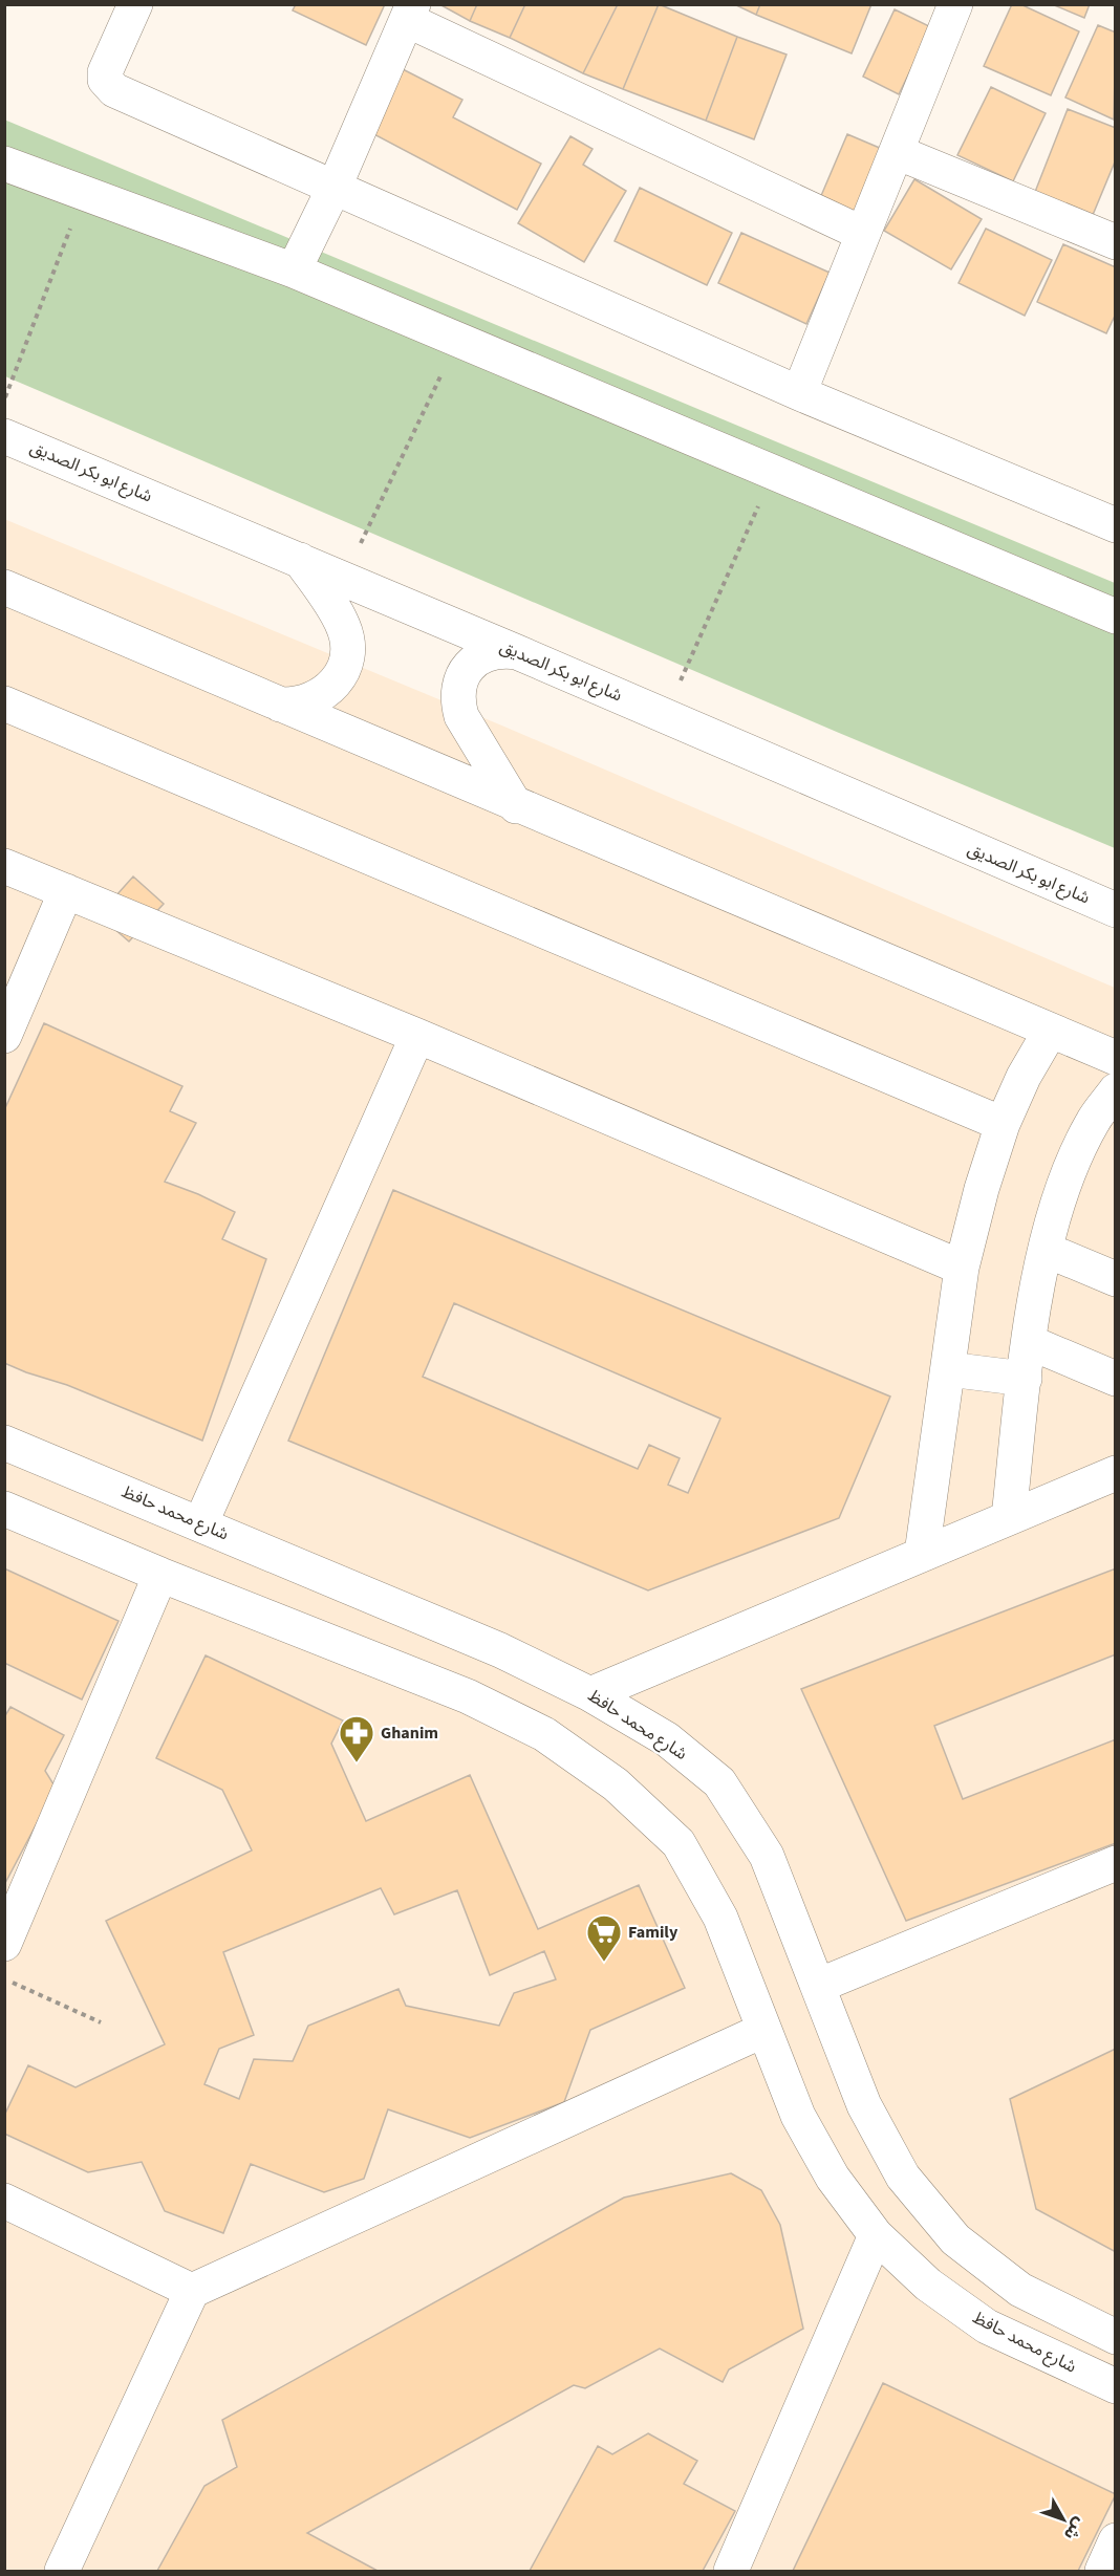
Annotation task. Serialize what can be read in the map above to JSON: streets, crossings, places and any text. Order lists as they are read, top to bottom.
{
  "streets": {
    "street": ["شارع ابو بكر الصديق", "شارع محمد حافظ"]
  },
  "places": {
    "pharmacy": ["Ghanim"],
    "supermarket": ["Family"]
  },
  "north": "bottom right"
}
